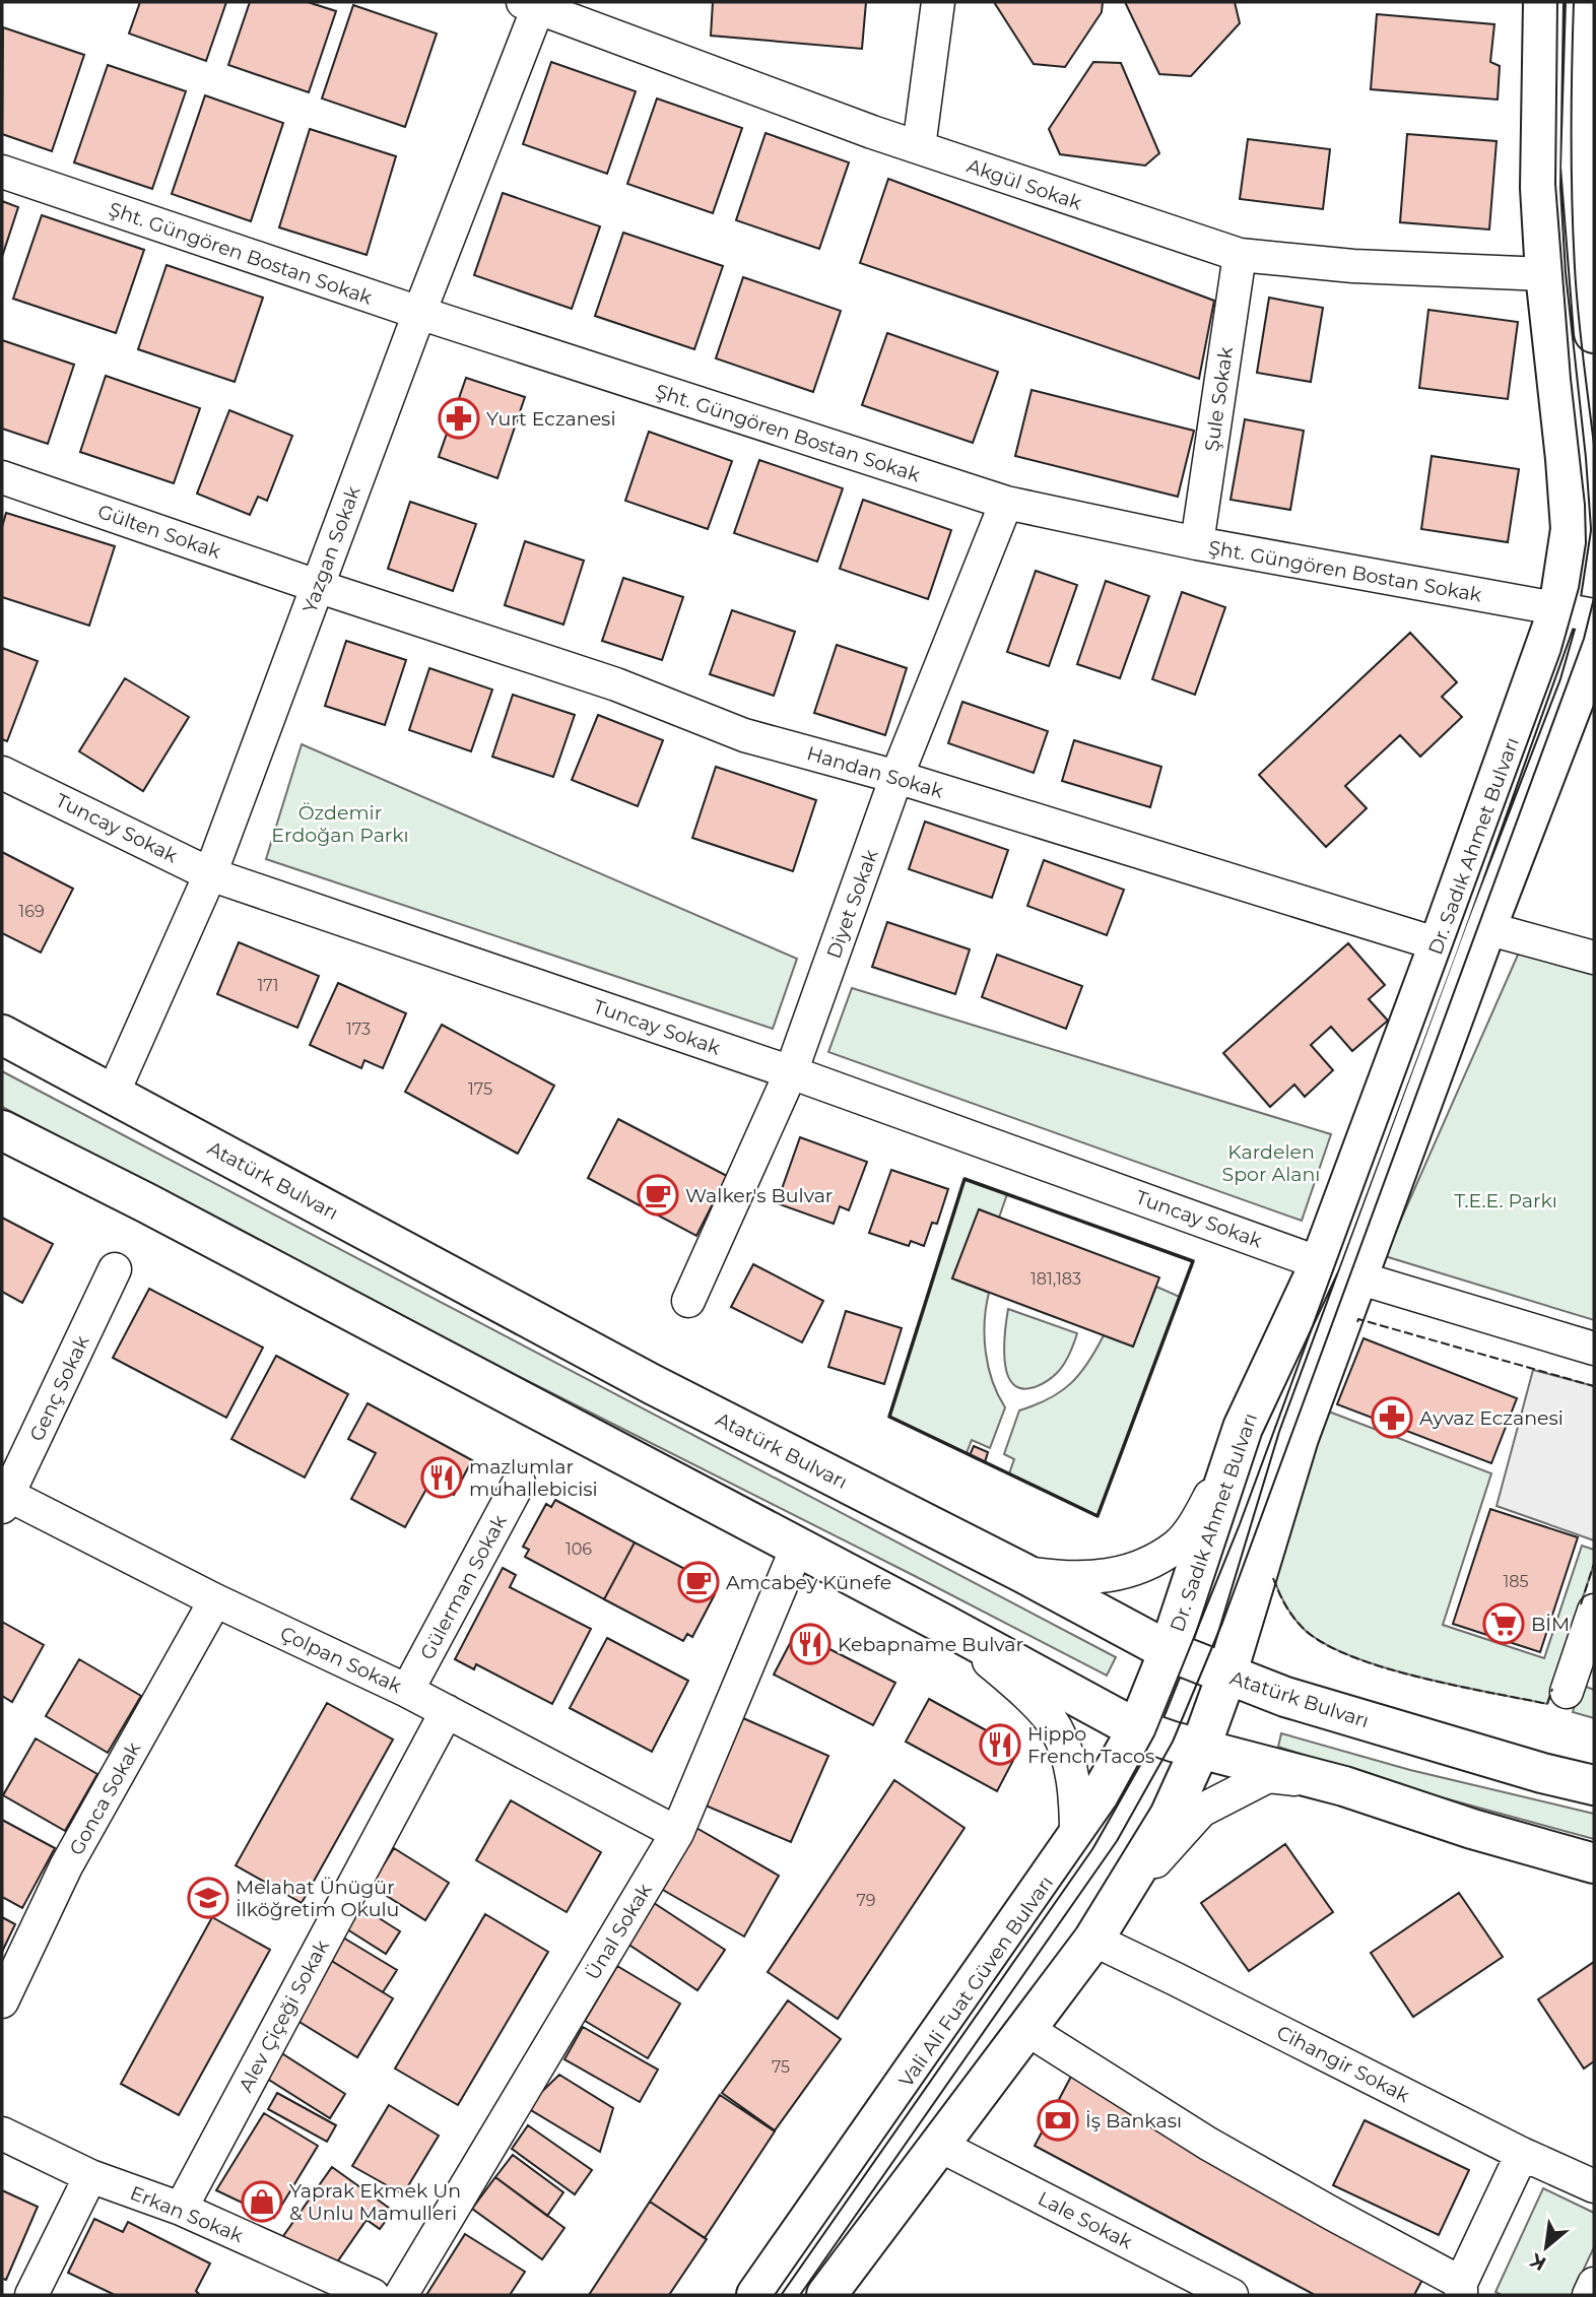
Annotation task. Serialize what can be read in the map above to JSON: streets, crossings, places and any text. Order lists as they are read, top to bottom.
{
  "streets": {
    "main road": ["Dr. Sadık Ahmet Bulvarı", "Atatürk Bulvarı", "Vali Ali Fuat Güven Bulvarı"],
    "street": [
      "Akgül Sokak",
      "Şht. Güngören Bostan Sokak",
      "Şule Sokak",
      "Gülten Sokak",
      "Yazgan Sokak",
      "Handan Sokak",
      "Tuncay Sokak",
      "Diyet Sokak",
      "Genç Sokak",
      "Gülerman Sokak",
      "Çolpan Sokak",
      "Gonca Sokak",
      "Ünal Sokak",
      "Alev Çiçeği Sokak",
      "Cihangir Sokak",
      "Erkan Sokak",
      "Lale Sokak"
    ]
  },
  "crossings": [
    ["Akgül Sokak", "Şule Sokak"],
    ["Akgül Sokak", "Yazgan Sokak"],
    ["Akgül Sokak", "Dr. Sadık Ahmet Bulvarı"],
    ["Şht. Güngören Bostan Sokak", "Şule Sokak"],
    ["Şht. Güngören Bostan Sokak", "Yazgan Sokak"],
    ["Şht. Güngören Bostan Sokak", "Dr. Sadık Ahmet Bulvarı"],
    ["Şht. Güngören Bostan Sokak", "Diyet Sokak"],
    ["Gülten Sokak", "Yazgan Sokak"],
    ["Gülten Sokak", "Handan Sokak"],
    ["Yazgan Sokak", "Handan Sokak"],
    ["Yazgan Sokak", "Tuncay Sokak"],
    ["Yazgan Sokak", "Atatürk Bulvarı"],
    ["Handan Sokak", "Dr. Sadık Ahmet Bulvarı"],
    ["Handan Sokak", "Diyet Sokak"],
    ["Tuncay Sokak", "Dr. Sadık Ahmet Bulvarı"],
    ["Tuncay Sokak", "Diyet Sokak"],
    ["Dr. Sadık Ahmet Bulvarı", "Atatürk Bulvarı"],
    ["Dr. Sadık Ahmet Bulvarı", "Vali Ali Fuat Güven Bulvarı"],
    ["Atatürk Bulvarı", "Vali Ali Fuat Güven Bulvarı"],
    ["Genç Sokak", "Çolpan Sokak"],
    ["Gülerman Sokak", "Çolpan Sokak"],
    ["Çolpan Sokak", "Gonca Sokak"],
    ["Çolpan Sokak", "Ünal Sokak"],
    ["Çolpan Sokak", "Alev Çiçeği Sokak"],
    ["Alev Çiçeği Sokak", "Erkan Sokak"]
  ],
  "parks": ["Özdemir Erdoğan Parkı", "Kardelen Spor Alanı", "T.E.E. Parkı"],
  "places": {
    "pharmacy": ["Yurt Eczanesi", "Ayvaz Eczanesi"],
    "cafe": ["Walker's Bulvar", "Amcabey Künefe"],
    "restaurant": ["mazlumlar muhallebicisi", "Kebapname Bulvar", "Hippo French Tacos"],
    "supermarket": ["BİM"],
    "school or university": ["Melahat Ünügür İlköğretim Okulu"],
    "bank": ["İş Bankası"],
    "shop": ["Yaprak Ekmek Un & Unlu Mamulleri"]
  },
  "house_numbers": [
    "169",
    "171",
    "173",
    "175",
    "181,183",
    "106",
    "185",
    "79",
    "75"
  ],
  "north": "bottom left"
}
